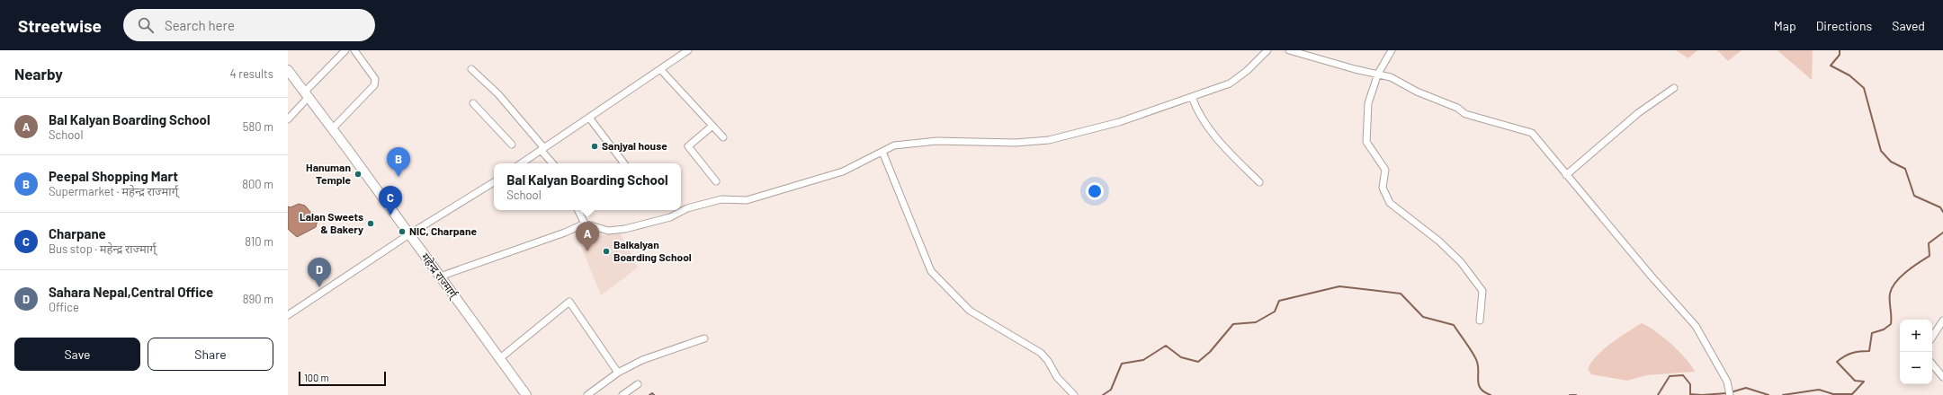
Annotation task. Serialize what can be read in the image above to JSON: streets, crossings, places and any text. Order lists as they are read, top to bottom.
{
  "streets": {
    "highway": ["महेन्द्र राज्मार्ग्"]
  },
  "places": [
    "Sanjyal house",
    "Hanuman Temple",
    "Lalan Sweets & Bakery",
    "NIC, Charpane",
    "Balkalyan Boarding School"
  ],
  "scale_bar": "100 m",
  "page": {
    "header": "Streetwise",
    "search": "Search here",
    "nav": ["Map", "Directions", "Saved"],
    "heading": ["Nearby", "4 results"],
    "list": [
      {
        "mark": "A",
        "name": "Bal Kalyan Boarding School",
        "note": "School",
        "value": "580 m"
      },
      {
        "mark": "B",
        "name": "Peepal Shopping Mart",
        "note": "Supermarket · महेन्द्र राज्मार्ग्",
        "value": "800 m"
      },
      {
        "mark": "C",
        "name": "Charpane",
        "note": "Bus stop · महेन्द्र राज्मार्ग्",
        "value": "810 m"
      },
      {
        "mark": "D",
        "name": "Sahara Nepal,Central Office",
        "note": "Office",
        "value": "890 m"
      }
    ],
    "pins": [
      "B",
      "C",
      "A",
      "D"
    ],
    "popup": ["Bal Kalyan Boarding School", "School"],
    "map_buttons": ["+", "−"],
    "buttons": ["Save", "Share"],
    "scale": "100 m"
  }
}
